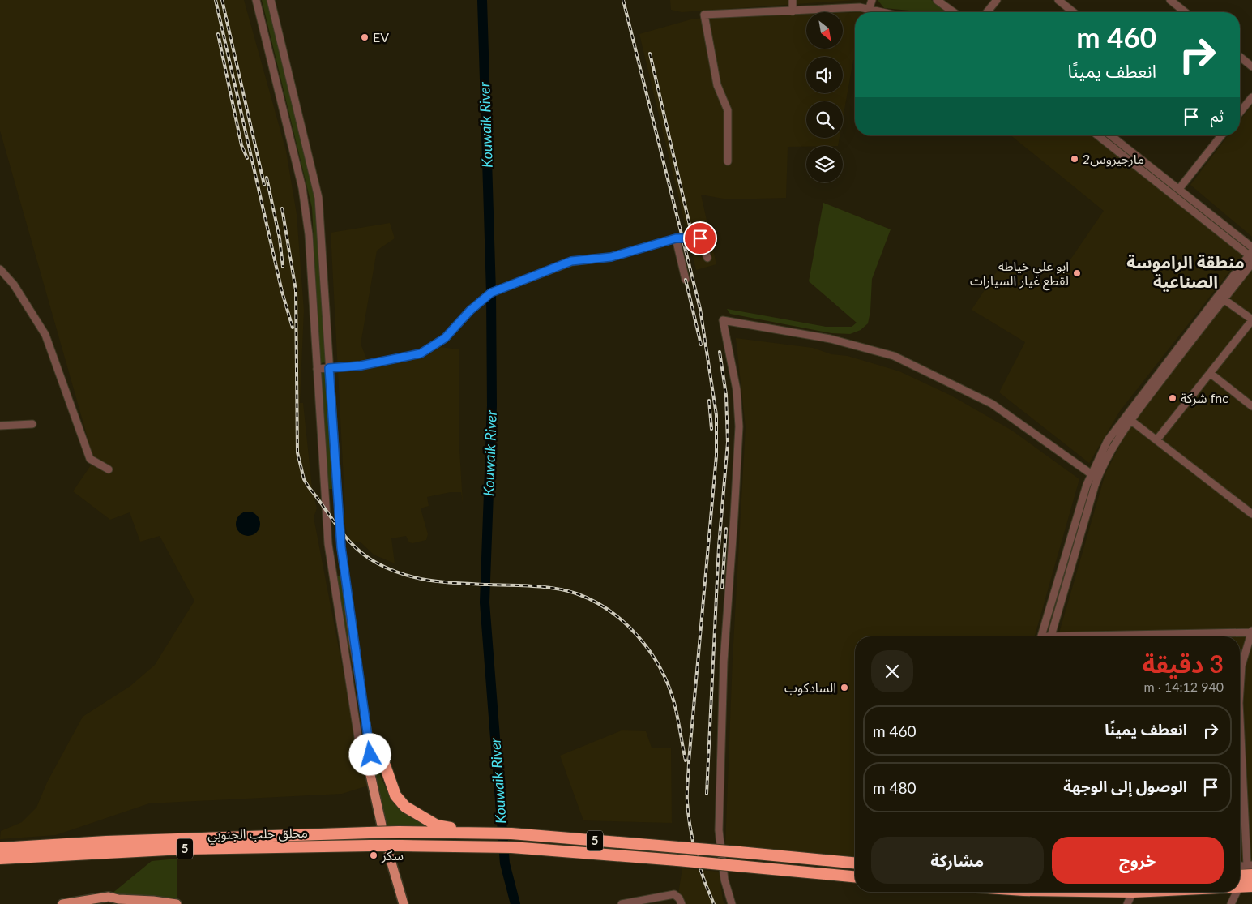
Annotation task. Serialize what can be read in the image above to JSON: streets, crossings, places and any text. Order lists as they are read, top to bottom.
{
  "streets": {
    "highway": ["محلق حلب الجنوبي", "5"]
  },
  "crossings": [
    ["محلق حلب الجنوبي", "5"]
  ],
  "districts": ["منطقة الراموسة الصناعية"],
  "water": ["Kouwaik River"],
  "places": [
    "EV",
    "مارجيروس2",
    "ابو علي خياطه لقطع غيار السيارات",
    "شركة fnc",
    "السادكوب",
    "سكر"
  ],
  "north": "bottom right",
  "page": {
    "turn": ["460 m", "انعطف يمينًا"],
    "then": "ثم",
    "heading": ["3 دقيقة", "940 m · 14:12"],
    "list": [
      {
        "name": "انعطف يمينًا",
        "value": "460 m"
      },
      {
        "name": "الوصول إلى الوجهة",
        "value": "480 m"
      }
    ],
    "buttons": ["خروج", "مشاركة"]
  }
}
